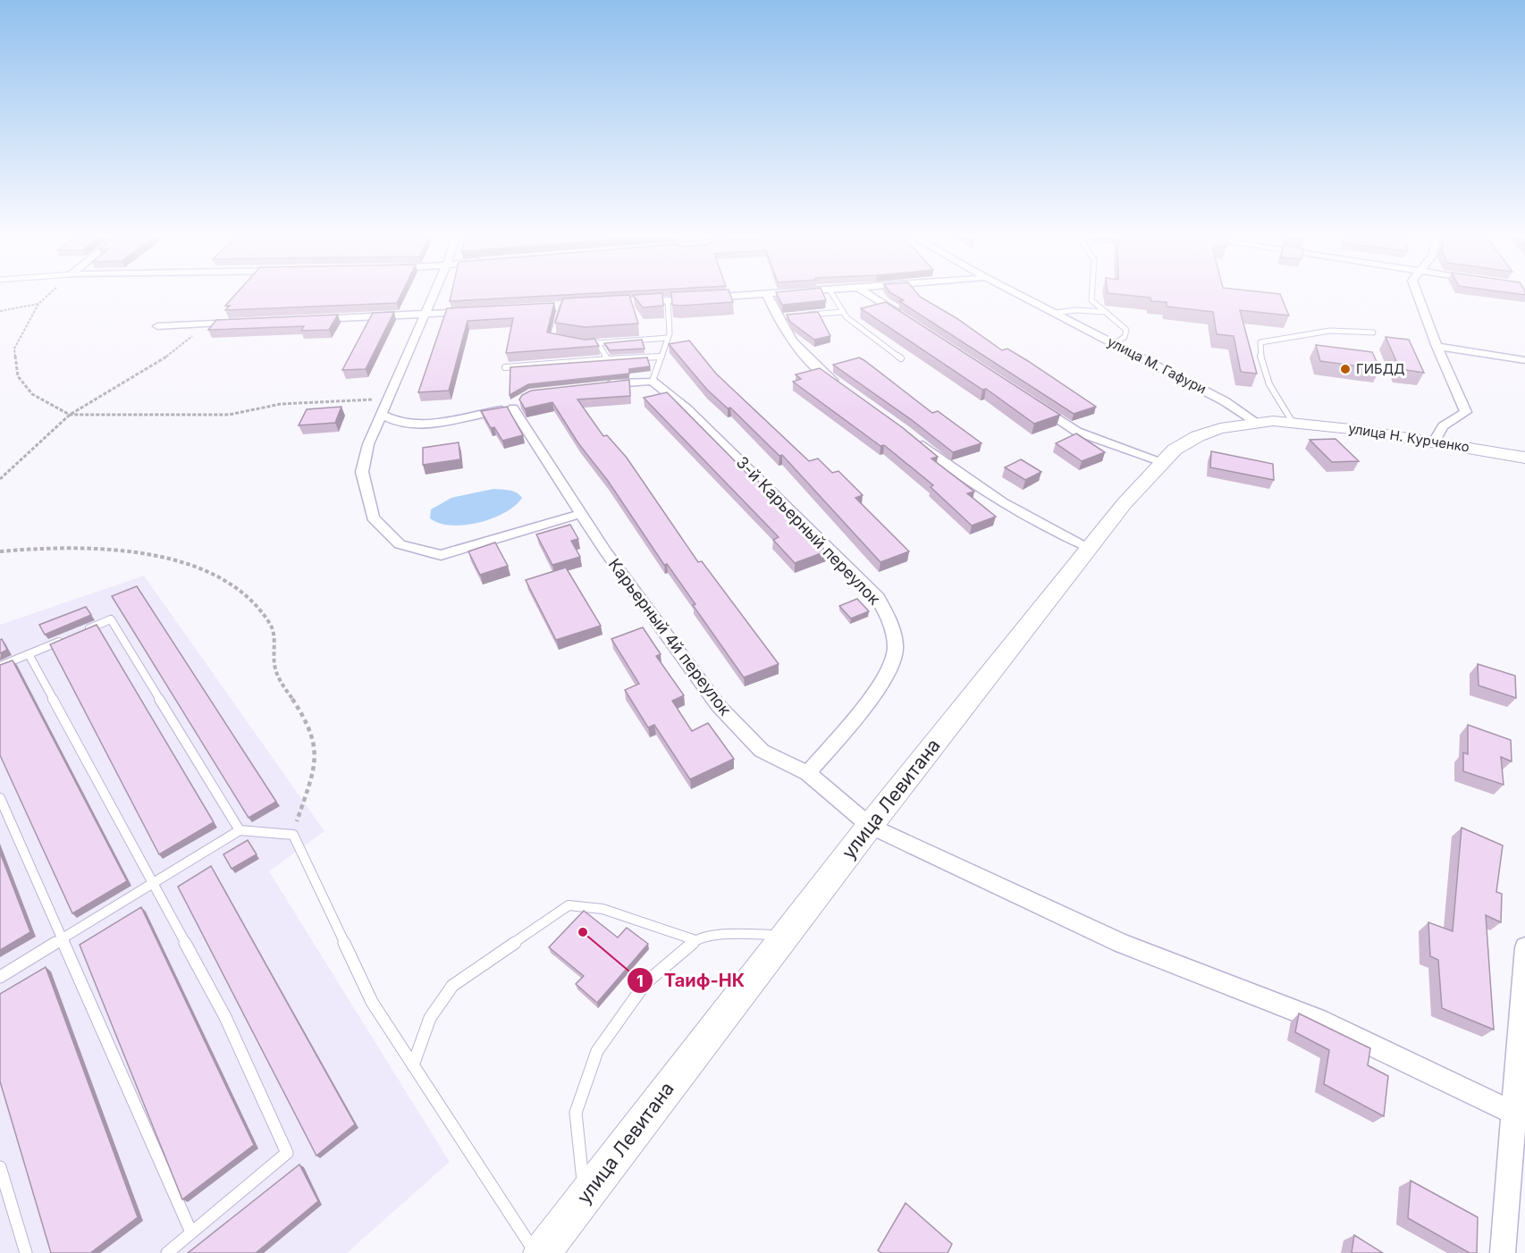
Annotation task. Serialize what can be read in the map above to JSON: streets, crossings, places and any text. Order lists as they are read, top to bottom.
{
  "streets": {
    "main road": ["улица Н. Курченко", "улица Левитана"],
    "street": ["улица М. Гафури", "3-й Карьерный переулок", "Карьерный 4й переулок"]
  },
  "crossings": [
    ["улица М. Гафури", "улица Левитана"],
    ["улица Н. Курченко", "улица Левитана"],
    ["3-й Карьерный переулок", "Карьерный 4й переулок"],
    ["Карьерный 4й переулок", "улица Левитана"]
  ],
  "places": ["ГИБДД", "Таиф-НК"]
}
